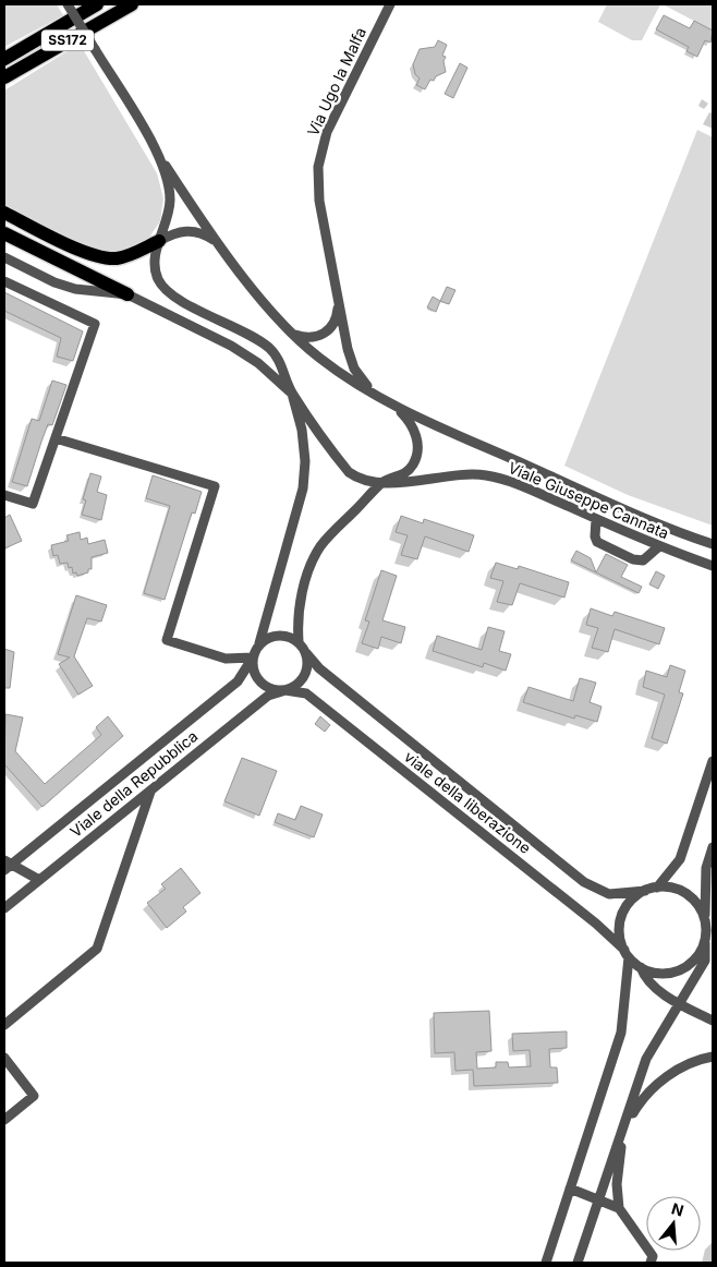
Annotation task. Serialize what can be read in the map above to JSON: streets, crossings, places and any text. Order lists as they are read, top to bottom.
{
  "streets": {
    "highway": ["SS172"],
    "street": [
      "Via Ugo la Malfa",
      "Viale Giuseppe Cannata",
      "Viale della Repubblica",
      "viale della liberazione"
    ]
  },
  "crossings": [
    ["Via Ugo la Malfa", "Viale Giuseppe Cannata"],
    ["Viale della Repubblica", "viale della liberazione"]
  ],
  "north": "top"
}
